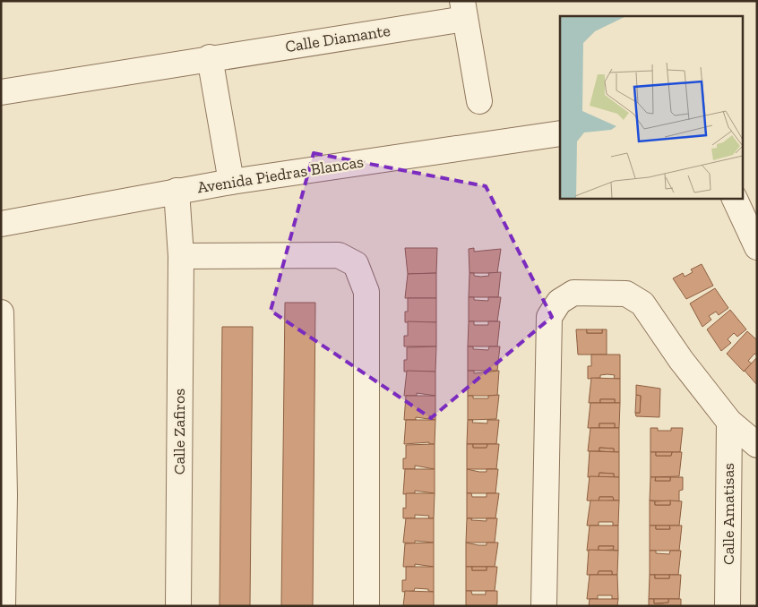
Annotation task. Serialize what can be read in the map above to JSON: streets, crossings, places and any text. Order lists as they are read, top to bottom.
{
  "streets": {
    "street": [
      "Calle Diamante",
      "Avenida Piedras Blancas",
      "Calle Zafiros",
      "Calle Amatisas"
    ]
  },
  "crossings": [
    ["Avenida Piedras Blancas", "Calle Zafiros"]
  ]
}
